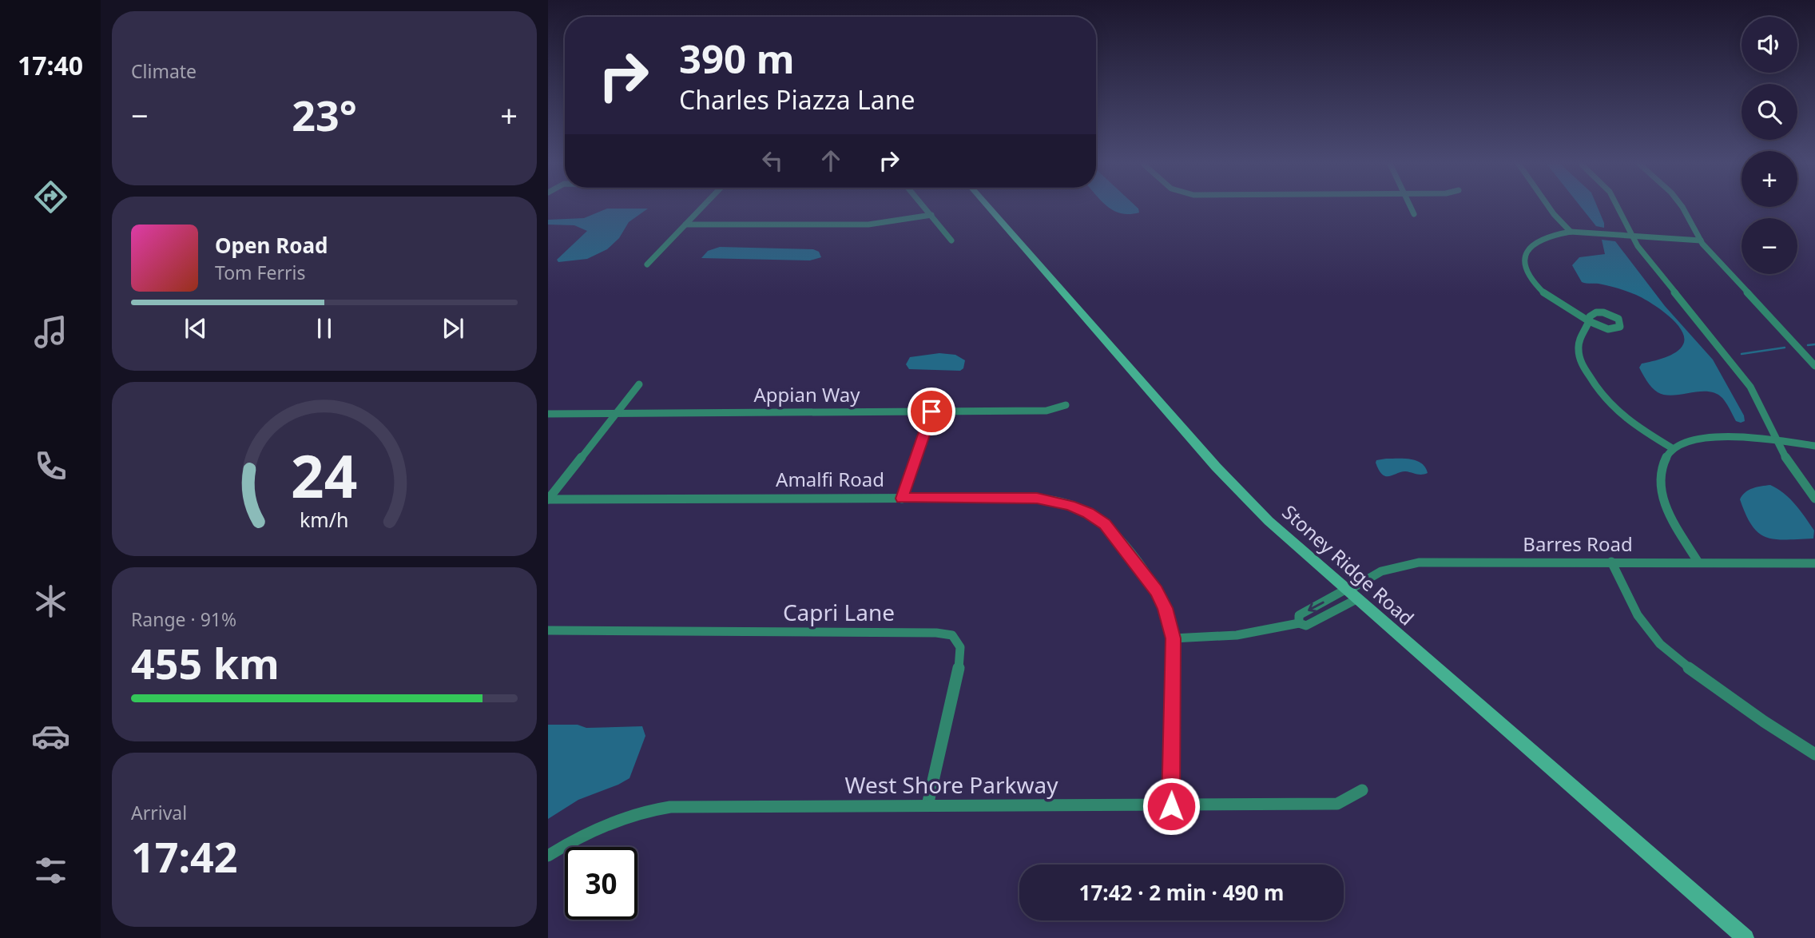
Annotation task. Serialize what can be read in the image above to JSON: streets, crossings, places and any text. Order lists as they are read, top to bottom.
{
  "streets": {
    "street": [
      "Appian Way",
      "Amalfi Road",
      "Barres Road",
      "Stoney Ridge Road",
      "Capri Lane",
      "West Shore Parkway"
    ]
  },
  "crossings": [
    ["Amalfi Road", "West Shore Parkway"],
    ["Barres Road", "Stoney Ridge Road"],
    ["Capri Lane", "West Shore Parkway"]
  ],
  "page": {
    "tabs": "17:40",
    "tile": [
      "Climate",
      ["Range · 91%", "455 km"],
      ["Arrival", "17:42"]
    ],
    "map_buttons": ["+", "−"],
    "turn": ["390 m", "Charles Piazza Lane"],
    "heat": ["−", "23°", "+"],
    "song": ["Open Road", "Tom Ferris"],
    "limit": "30",
    "trip": "17:42 · 2 min · 490 m",
    "gauge": ["24", "km/h"]
  }
}
